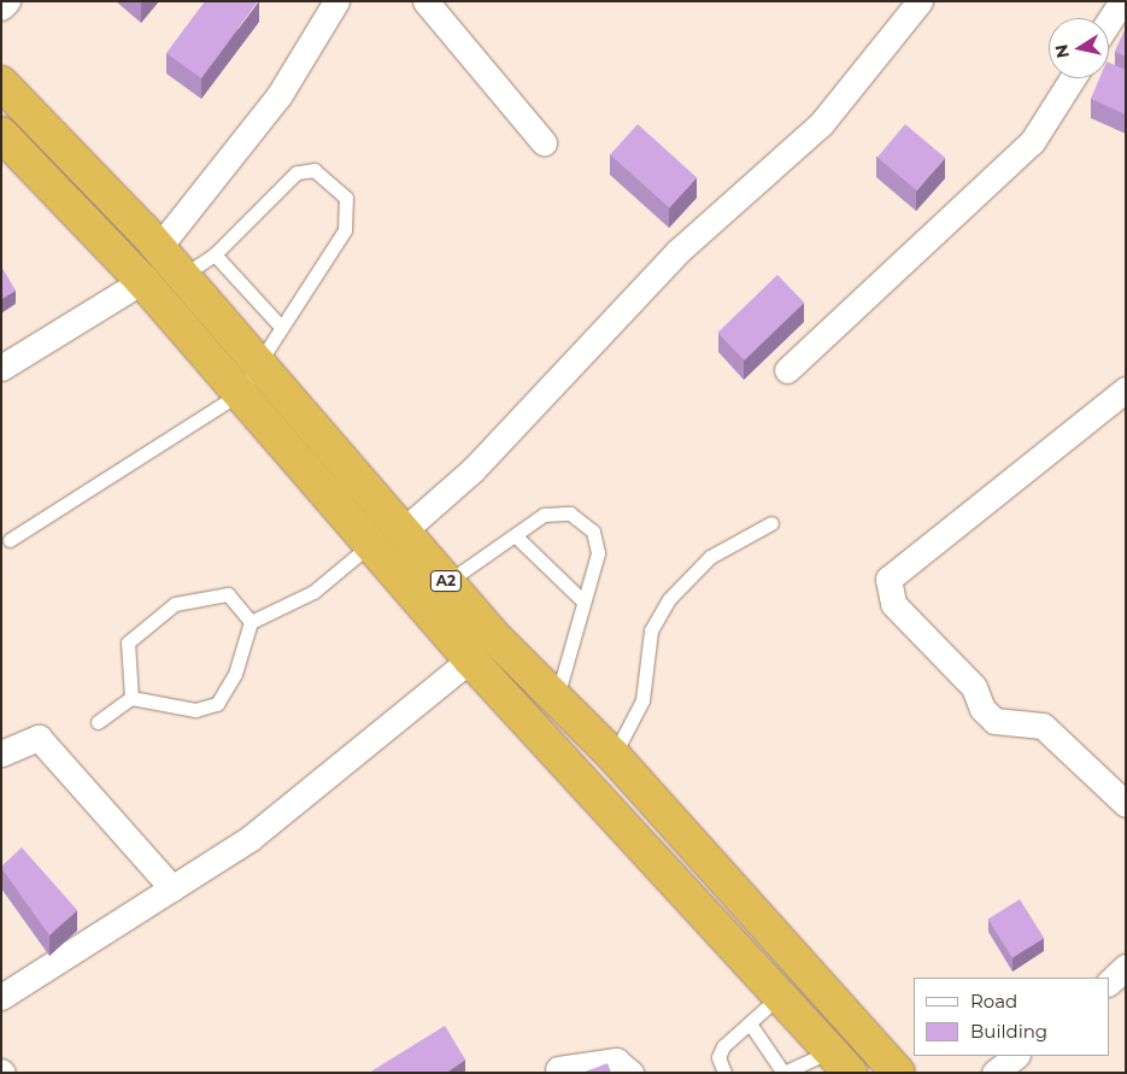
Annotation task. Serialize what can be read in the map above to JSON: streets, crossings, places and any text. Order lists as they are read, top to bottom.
{
  "streets": {
    "highway": ["A2"]
  },
  "legend": ["Road", "Building"],
  "north": "left"
}
